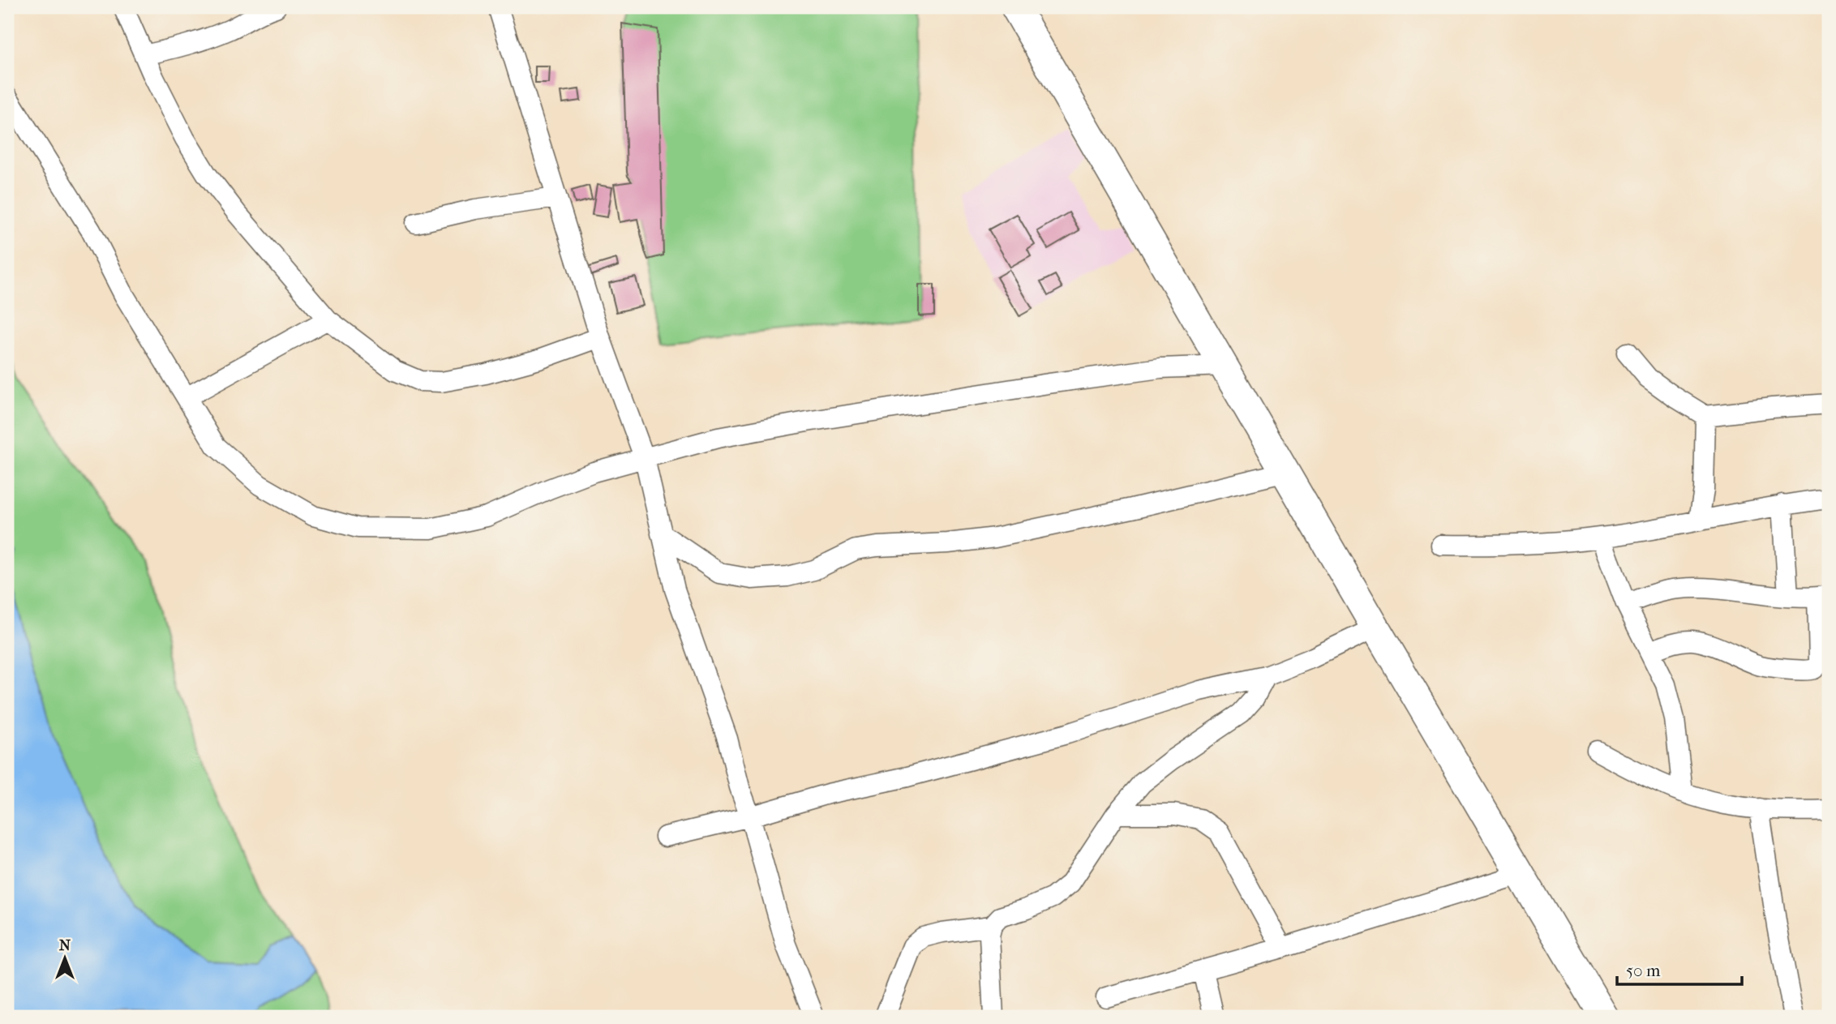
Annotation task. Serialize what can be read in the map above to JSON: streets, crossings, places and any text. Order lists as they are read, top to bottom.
{
  "scale_bar": "50 m",
  "north": "top"
}
